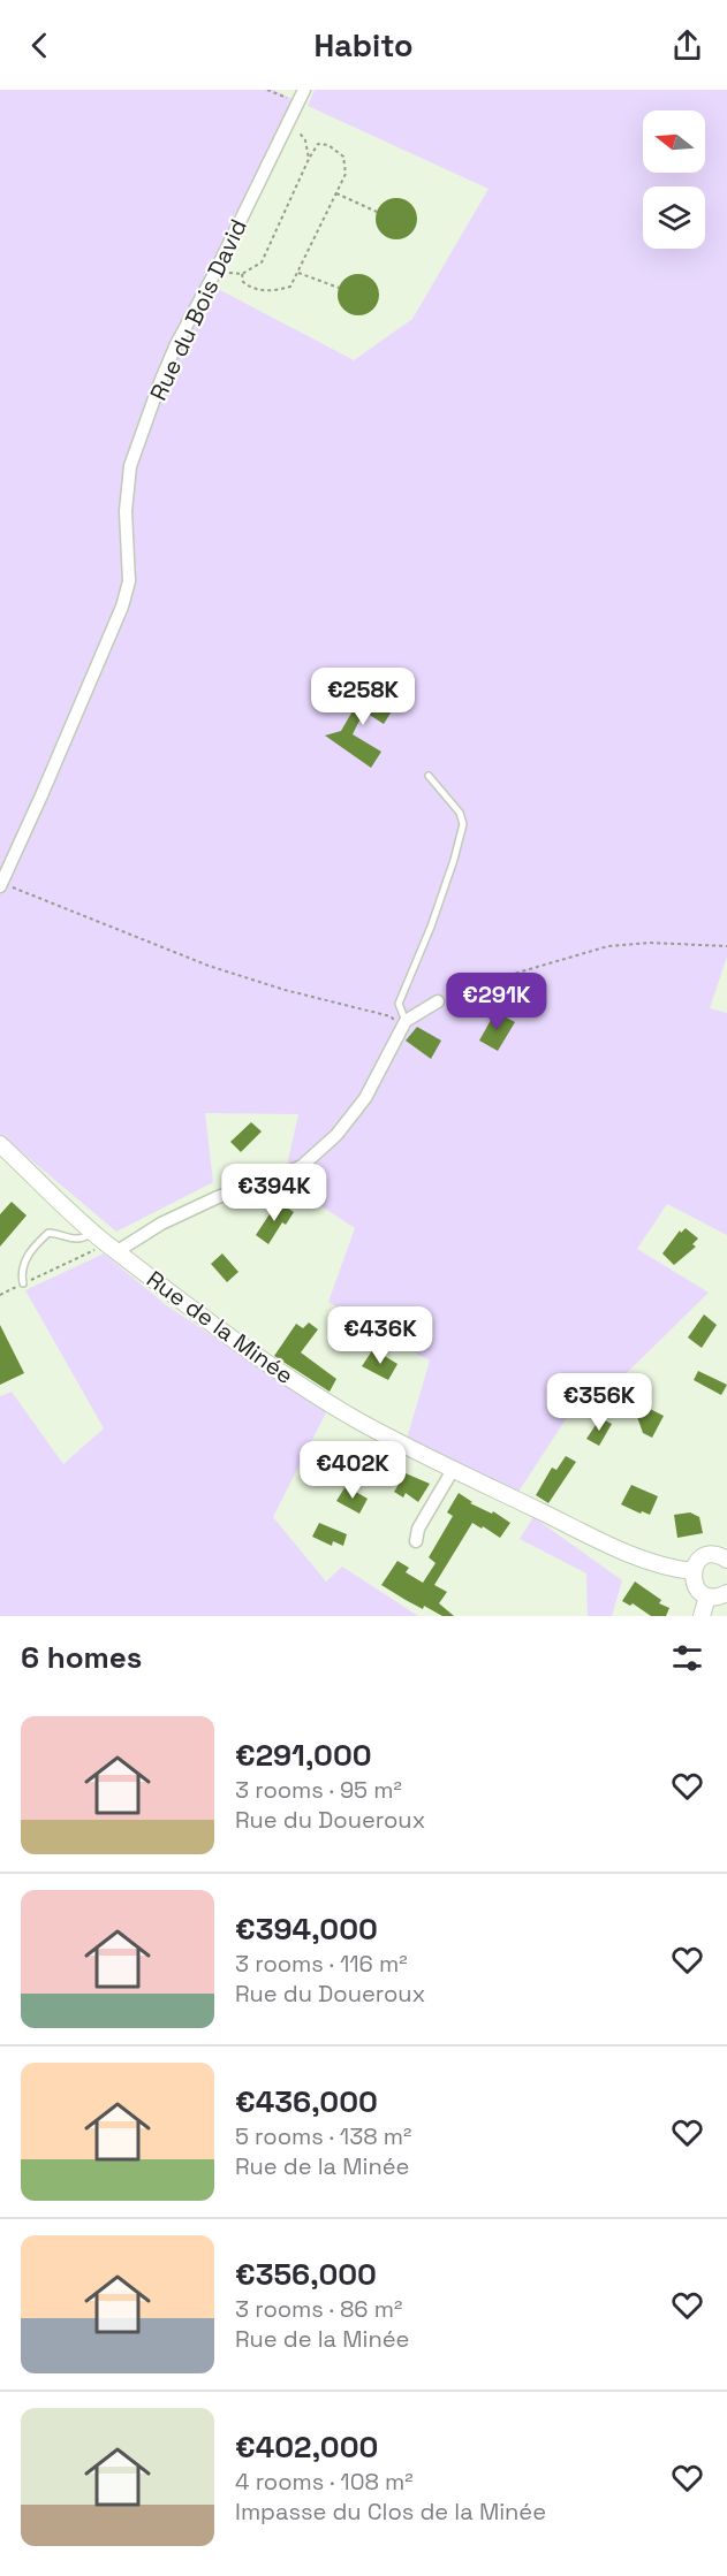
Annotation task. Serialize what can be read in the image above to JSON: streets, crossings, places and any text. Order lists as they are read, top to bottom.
{
  "streets": {
    "street": ["Rue du Bois David", "Rue de la Minée"]
  },
  "north": "left",
  "page": {
    "header": "Habito",
    "price": [
      "€258K",
      "€291K",
      "€394K",
      "€436K",
      "€356K",
      "€402K"
    ],
    "heading": "6 homes",
    "list": [
      {
        "name": "€291,000",
        "note": "3 rooms · 95 m² · Rue du Doueroux"
      },
      {
        "name": "€394,000",
        "note": "3 rooms · 116 m² · Rue du Doueroux"
      },
      {
        "name": "€436,000",
        "note": "5 rooms · 138 m² · Rue de la Minée"
      },
      {
        "name": "€356,000",
        "note": "3 rooms · 86 m² · Rue de la Minée"
      },
      {
        "name": "€402,000",
        "note": "4 rooms · 108 m² · Impasse du Clos de la Minée"
      }
    ]
  }
}
